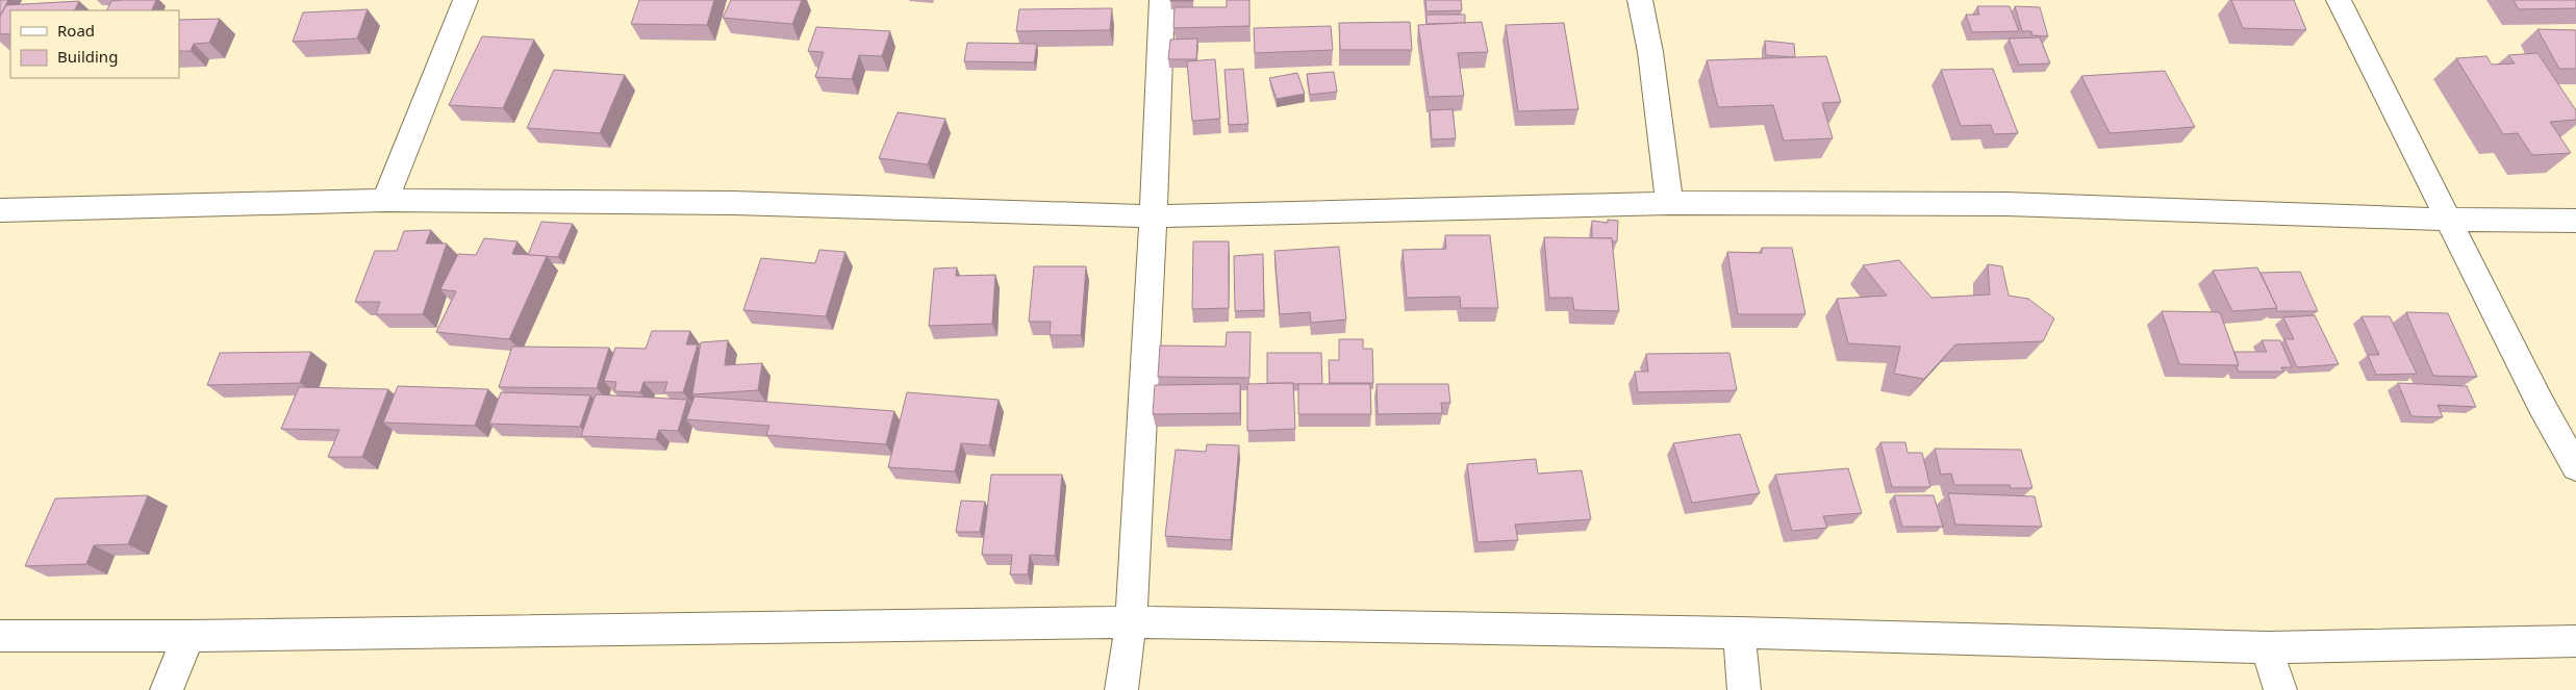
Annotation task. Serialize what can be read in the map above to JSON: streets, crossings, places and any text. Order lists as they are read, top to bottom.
{
  "legend": ["Road", "Building"]
}
